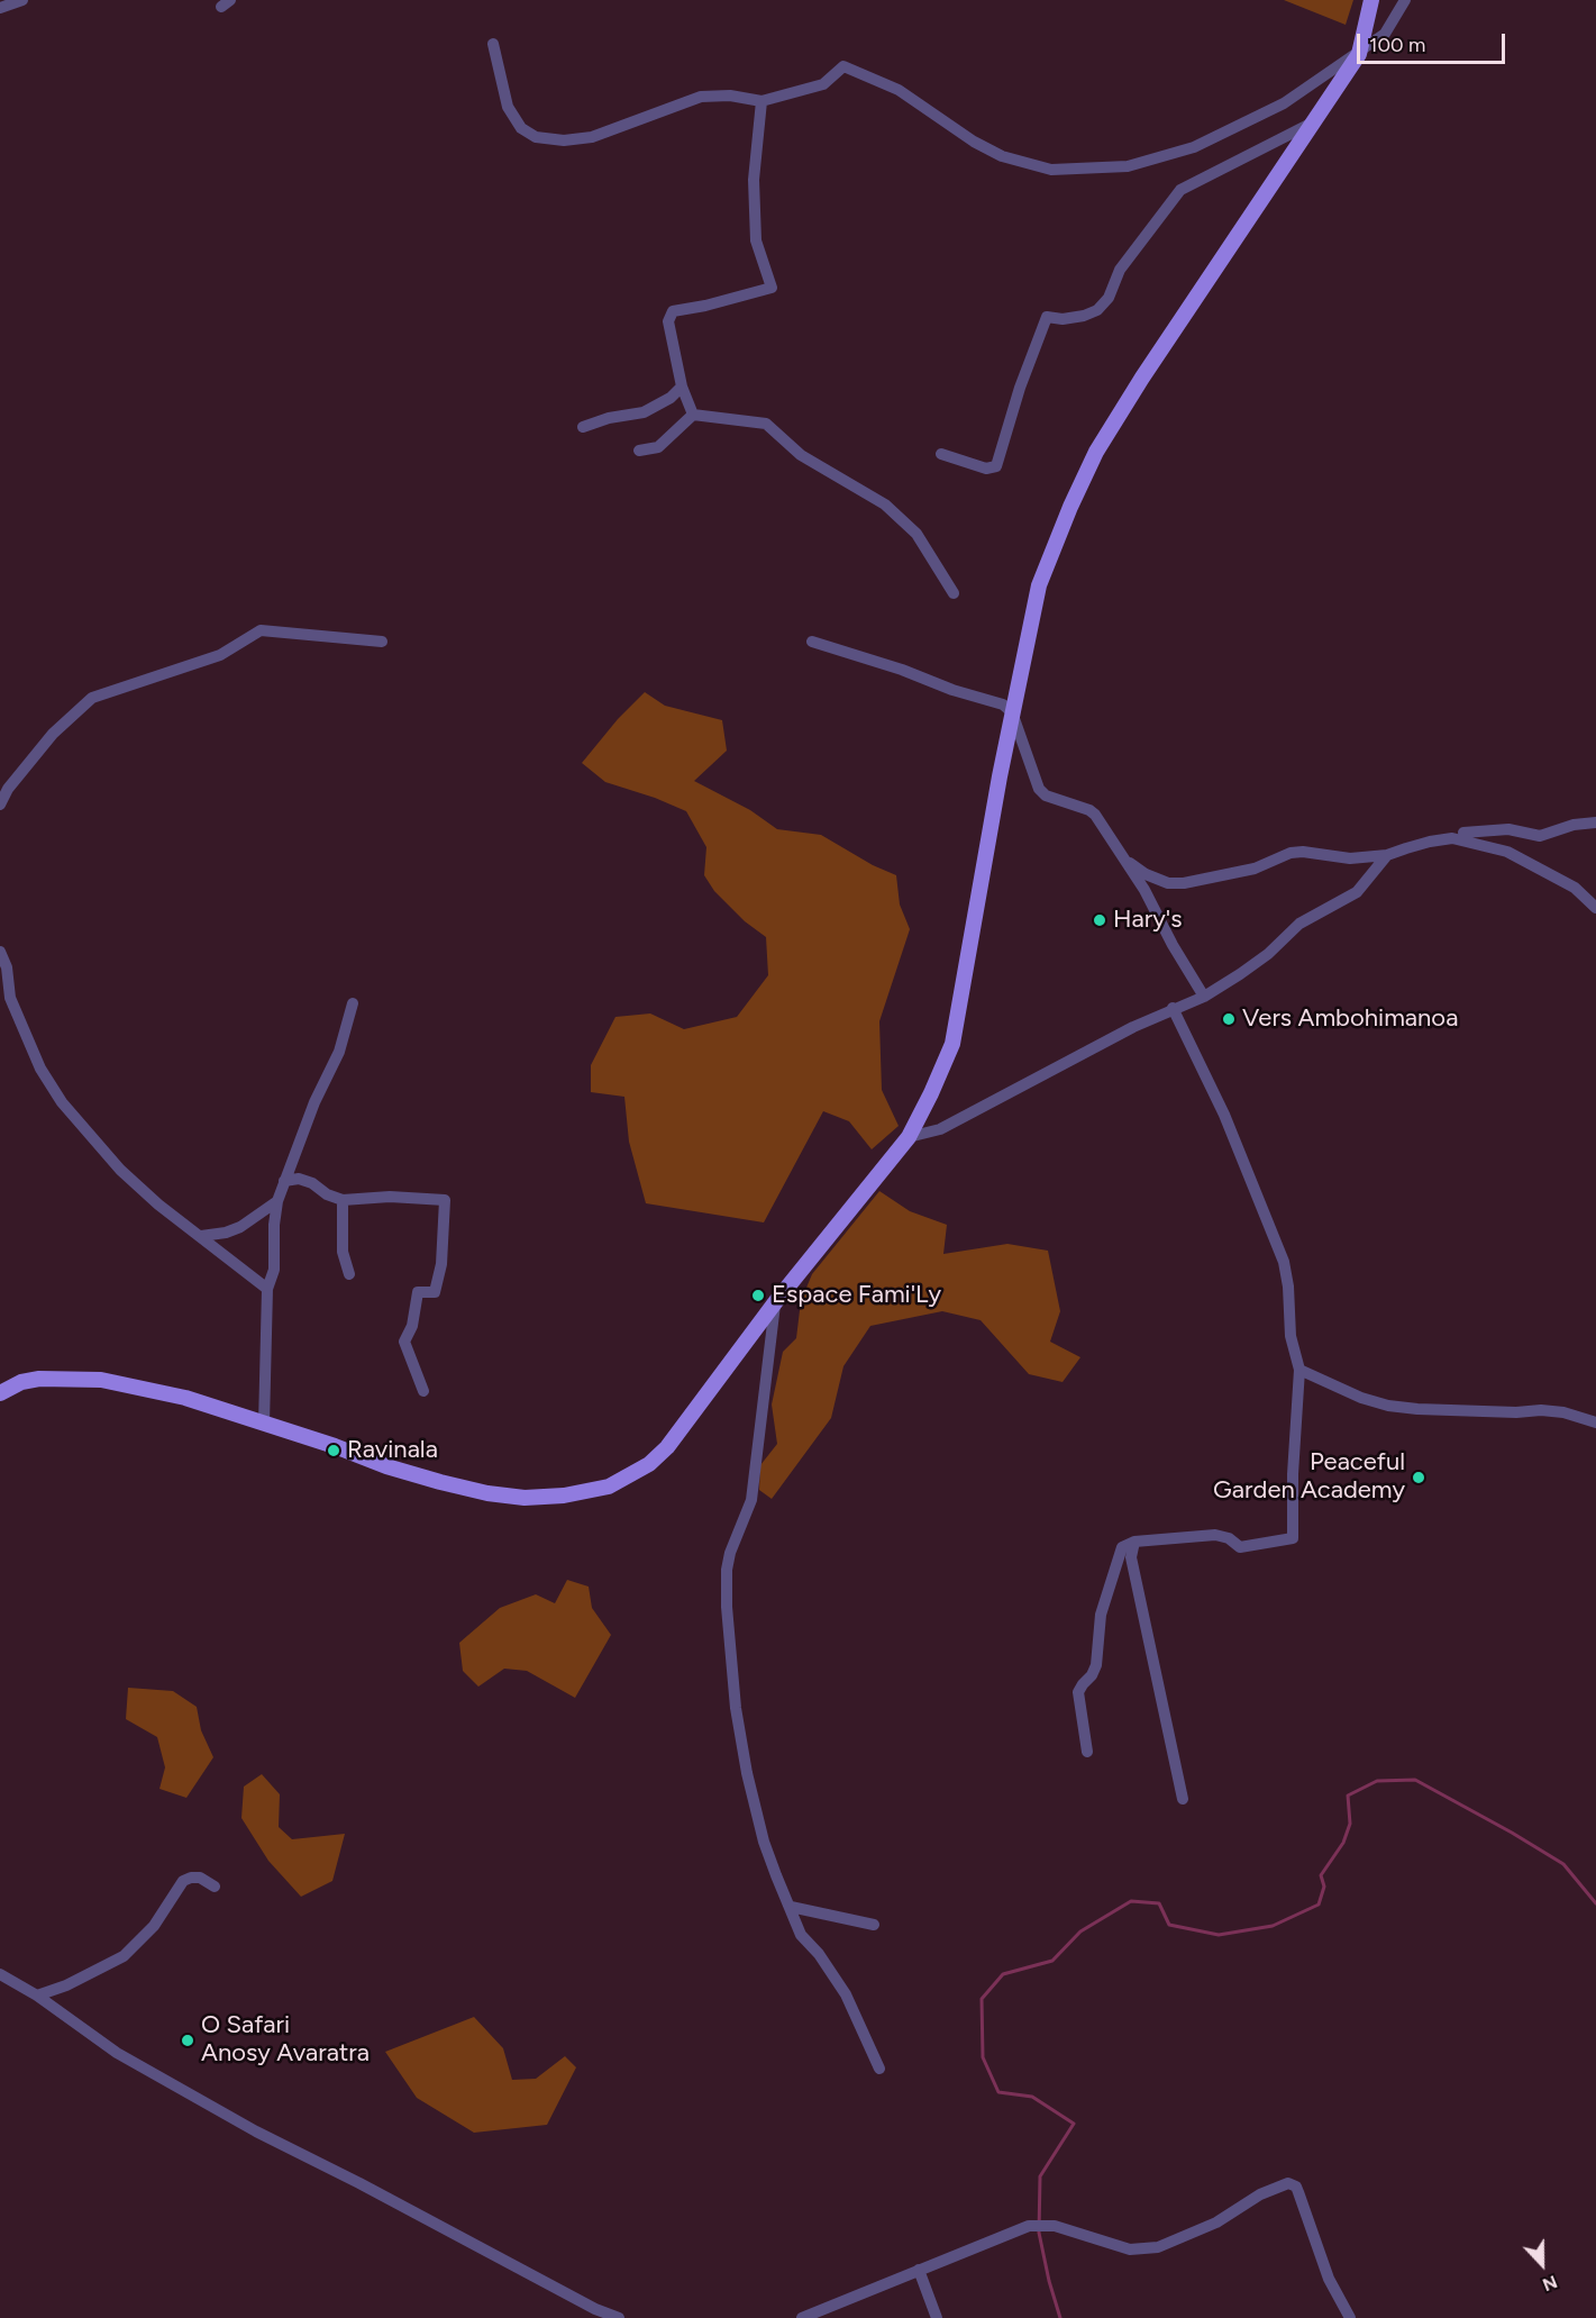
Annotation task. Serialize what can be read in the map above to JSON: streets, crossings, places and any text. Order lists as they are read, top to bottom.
{
  "places": [
    "Hary's",
    "Vers Ambohimanoa",
    "Espace Fami'Ly",
    "Ravinala",
    "Peaceful Garden Academy",
    "O Safari Anosy Avaratra"
  ],
  "scale_bar": "100 m",
  "north": "bottom"
}
